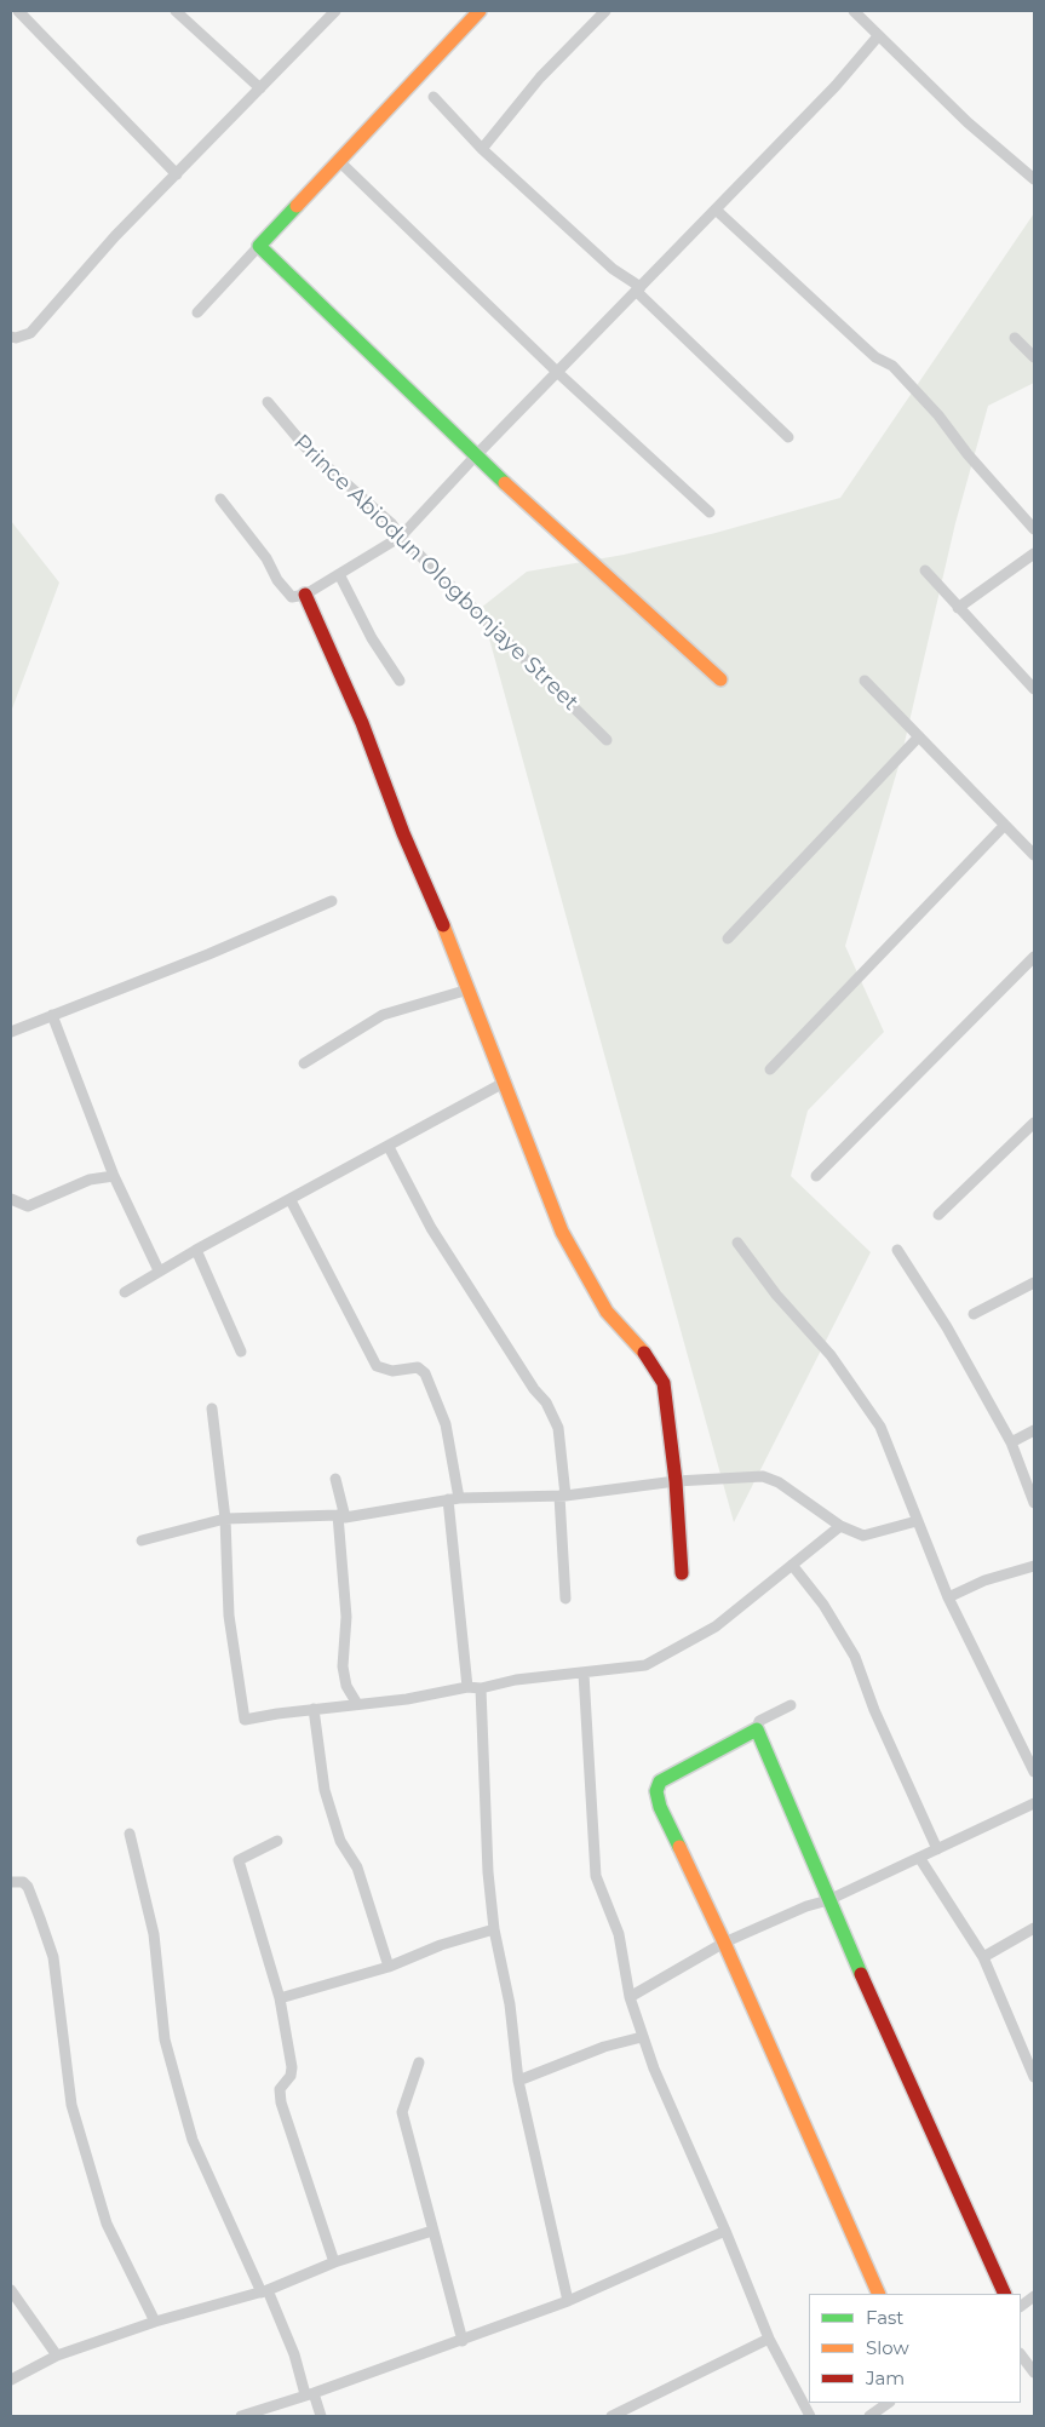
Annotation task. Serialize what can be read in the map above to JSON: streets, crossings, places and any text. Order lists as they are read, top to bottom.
{
  "streets": {
    "street": ["Prince Abiodun Ologbonjaye Street"]
  },
  "legend": ["Fast", "Slow", "Jam"]
}
